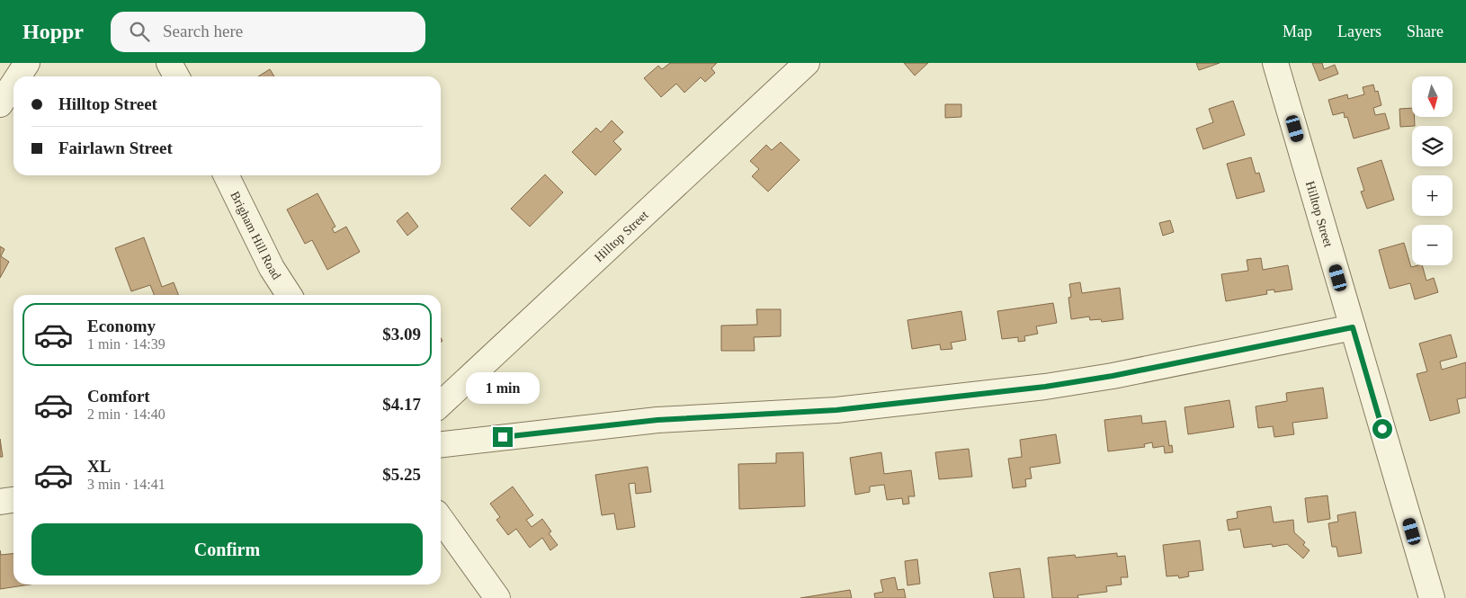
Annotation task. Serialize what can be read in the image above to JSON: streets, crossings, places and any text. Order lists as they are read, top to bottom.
{
  "streets": {
    "street": ["Hilltop Street", "Brigham Hill Road"]
  },
  "north": "bottom",
  "page": {
    "header": "Hoppr",
    "search": "Search here",
    "nav": ["Map", "Layers", "Share"],
    "map_buttons": ["+", "−"],
    "banner": ["Hilltop Street", "Fairlawn Street"],
    "list": [
      {
        "name": "Economy",
        "note": "1 min · 14:39",
        "value": "$3.09"
      },
      {
        "name": "Comfort",
        "note": "2 min · 14:40",
        "value": "$4.17"
      },
      {
        "name": "XL",
        "note": "3 min · 14:41",
        "value": "$5.25"
      }
    ],
    "bubble": "1 min",
    "buttons": "Confirm"
  }
}
